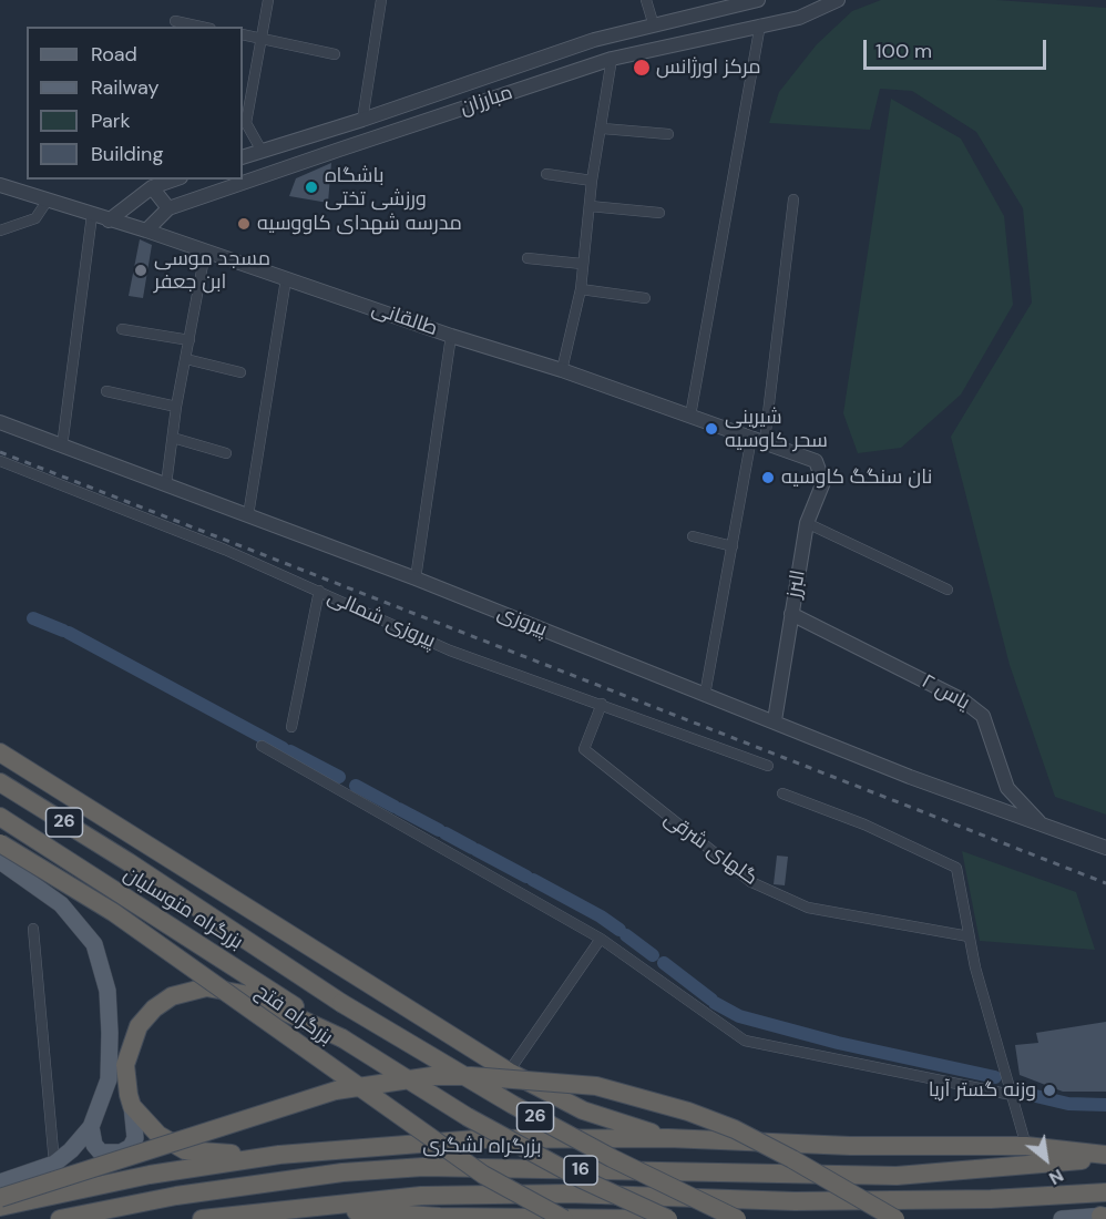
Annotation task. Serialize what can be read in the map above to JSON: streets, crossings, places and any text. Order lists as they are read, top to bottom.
{
  "streets": {
    "highway": [
      "26",
      "بزرگراه متوسلیان",
      "بزرگراه فتح",
      "بزرگراه لشگری",
      "16"
    ],
    "street": [
      "مبارزان",
      "طالقانی",
      "البرز",
      "پیروزی شمالی",
      "پیروزی",
      "یاس ۲",
      "گلهای شرقی"
    ]
  },
  "crossings": [
    ["مبارزان", "طالقانی"],
    ["طالقانی", "البرز"],
    ["البرز", "پیروزی"],
    ["البرز", "یاس ۲"],
    ["پیروزی شمالی", "گلهای شرقی"],
    ["پیروزی", "یاس ۲"],
    ["26", "بزرگراه متوسلیان"]
  ],
  "places": [
    "مرکز اورژانس",
    "باشگاه ورزشی تختی",
    "مدرسه شهدای کاووسیه",
    "مسجد موسی ابن جعفر",
    "شیرینی سحر کاوسیه",
    "نان سنگگ کاوسیه",
    "وزنه گستر آریا"
  ],
  "legend": [
    "Road",
    "Railway",
    "Park",
    "Building"
  ],
  "scale_bar": "100 m",
  "north": "bottom right"
}
